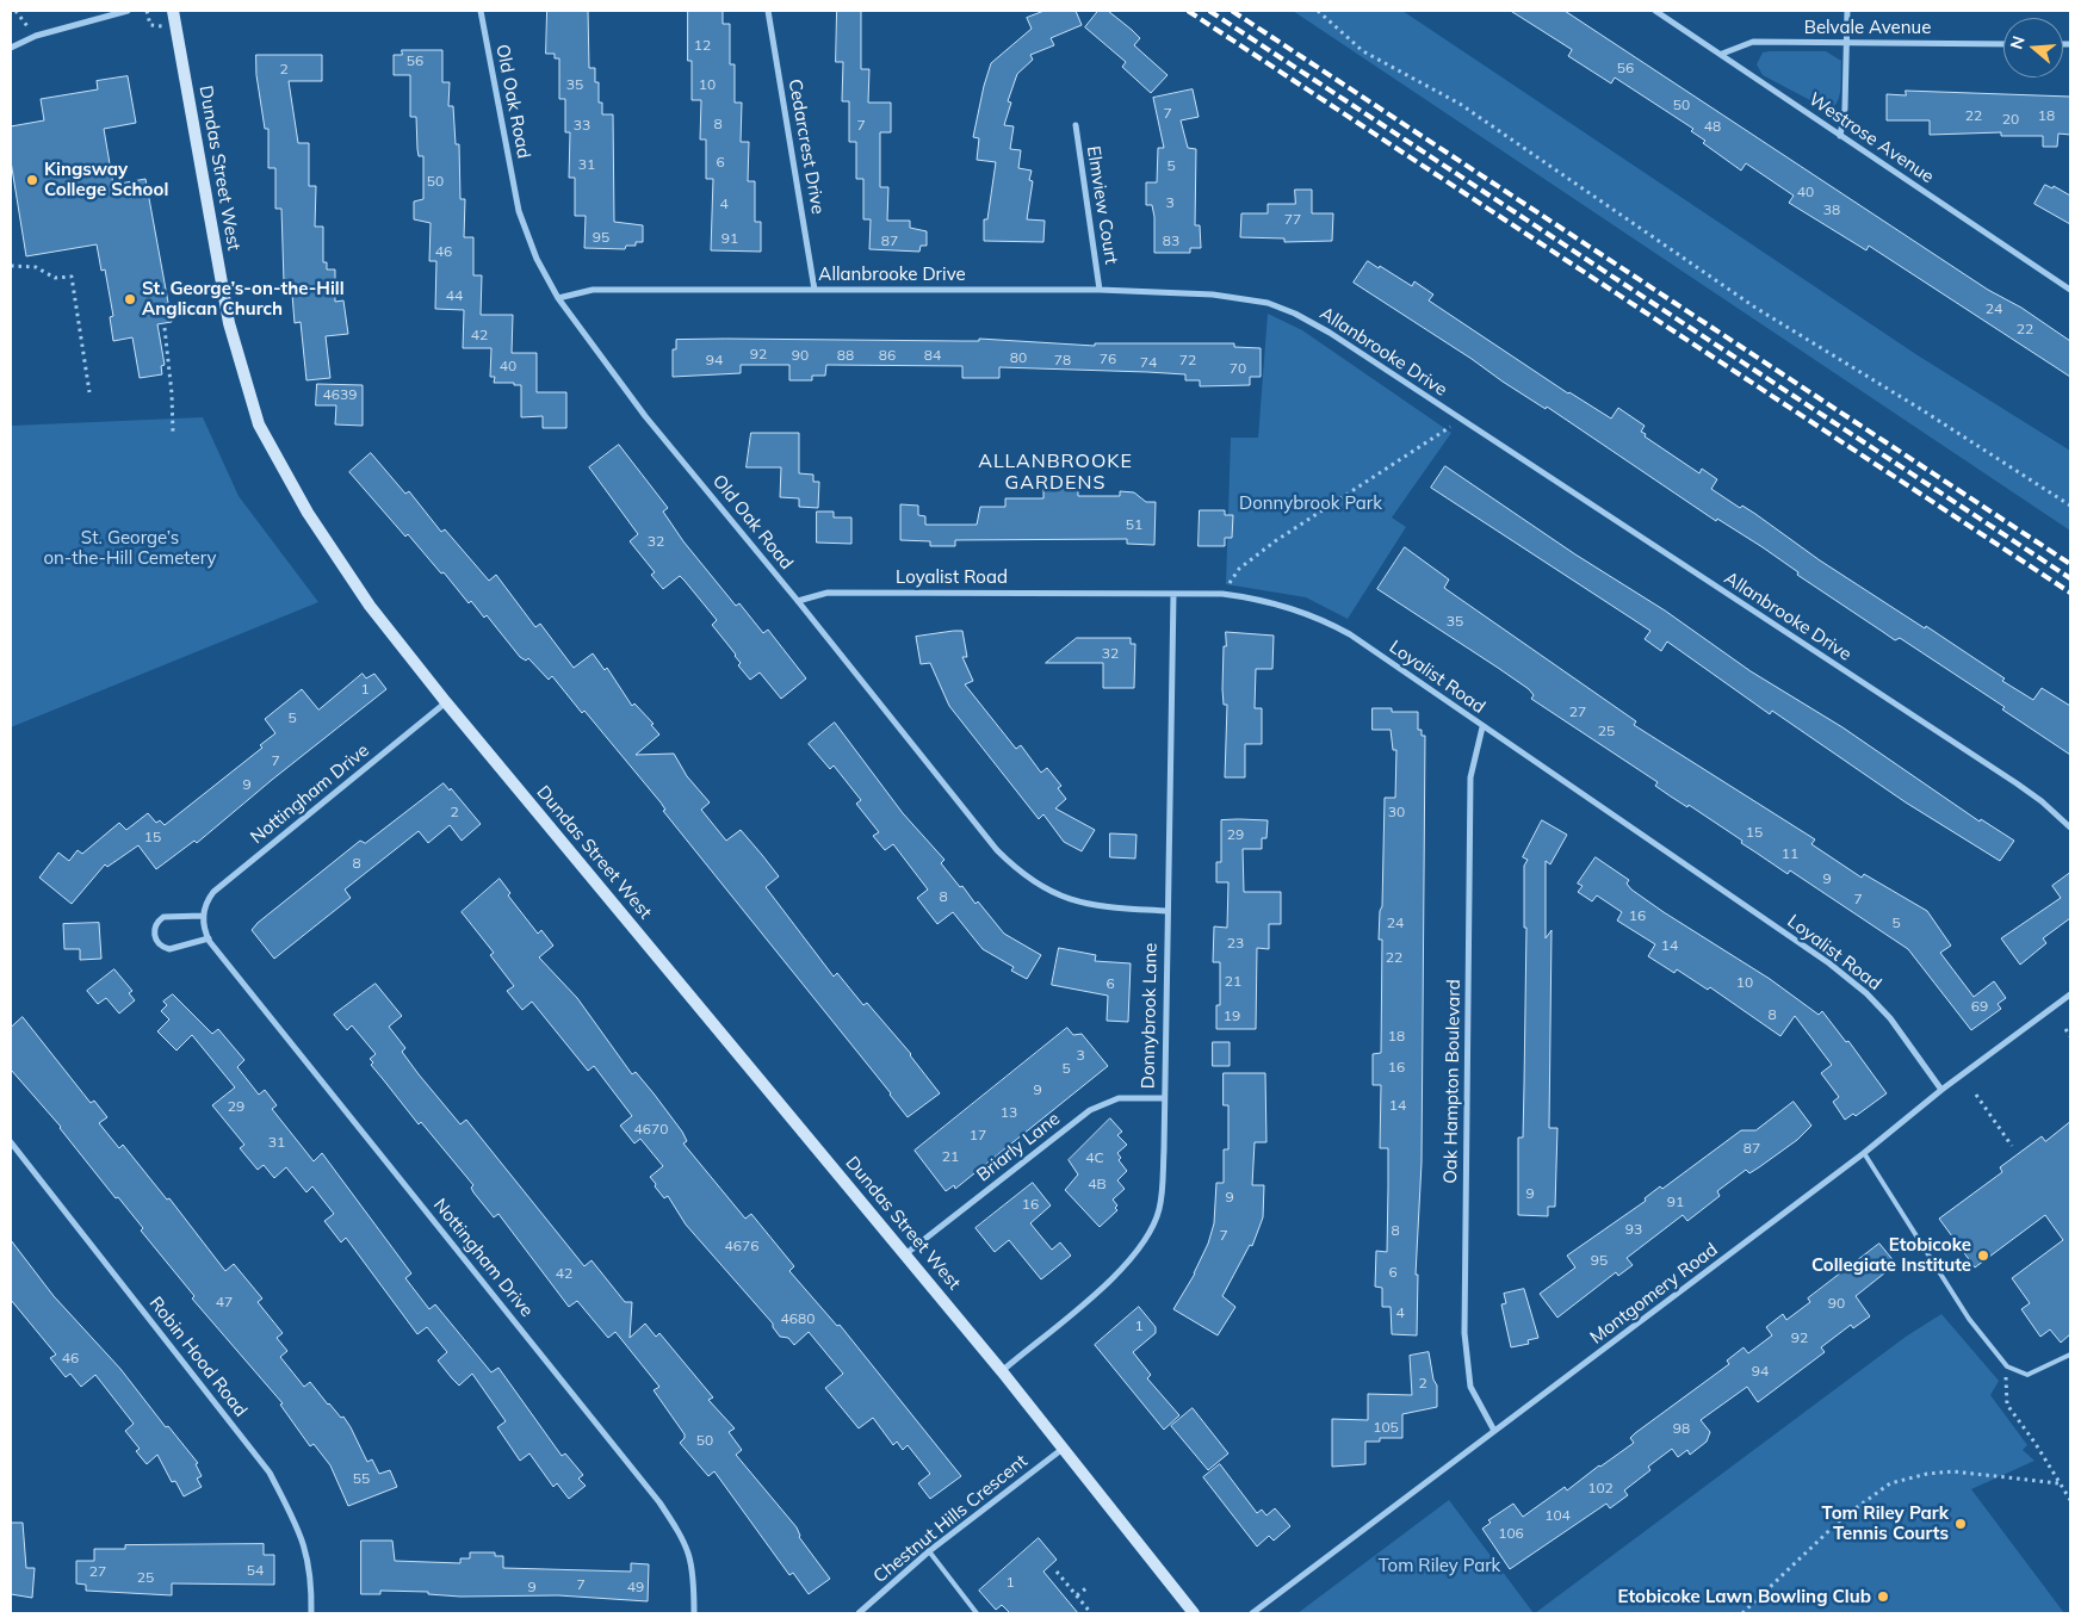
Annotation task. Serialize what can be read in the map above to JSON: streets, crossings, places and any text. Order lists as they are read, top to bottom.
{
  "streets": {
    "main road": ["Dundas Street West"],
    "street": [
      "Belvale Avenue",
      "Old Oak Road",
      "Westrose Avenue",
      "Cedarcrest Drive",
      "Elmview Court",
      "Allanbrooke Drive",
      "Loyalist Road",
      "Nottingham Drive",
      "Donnybrook Lane",
      "Oak Hampton Boulevard",
      "Briarly Lane",
      "Montgomery Road",
      "Robin Hood Road",
      "Chestnut Hills Crescent"
    ]
  },
  "crossings": [
    ["Belvale Avenue", "Westrose Avenue"],
    ["Old Oak Road", "Allanbrooke Drive"],
    ["Old Oak Road", "Loyalist Road"],
    ["Old Oak Road", "Donnybrook Lane"],
    ["Cedarcrest Drive", "Allanbrooke Drive"],
    ["Dundas Street West", "Nottingham Drive"],
    ["Dundas Street West", "Donnybrook Lane"],
    ["Dundas Street West", "Briarly Lane"],
    ["Dundas Street West", "Chestnut Hills Crescent"],
    ["Elmview Court", "Allanbrooke Drive"],
    ["Loyalist Road", "Donnybrook Lane"],
    ["Loyalist Road", "Oak Hampton Boulevard"],
    ["Loyalist Road", "Montgomery Road"],
    ["Donnybrook Lane", "Briarly Lane"],
    ["Oak Hampton Boulevard", "Montgomery Road"]
  ],
  "districts": ["ALLANBROOKE GARDENS"],
  "parks": ["Donnybrook Park", "St. George’s on-the-Hill Cemetery", "Tom Riley Park"],
  "places": [
    "Kingsway College School",
    "St. George’s-on-the-Hill Anglican Church",
    "Etobicoke Collegiate Institute",
    "Tom Riley Park Tennis Courts",
    "Etobicoke Lawn Bowling Club"
  ],
  "house_numbers": [
    "12",
    "56",
    "56",
    "2",
    "35",
    "10",
    "50",
    "7",
    "22",
    "18",
    "20",
    "8",
    "33",
    "7",
    "48",
    "6",
    "31",
    "5",
    "50",
    "40",
    "3",
    "4",
    "38",
    "77",
    "95",
    "91",
    "87",
    "83",
    "46",
    "44",
    "24",
    "22",
    "42",
    "92",
    "90",
    "88",
    "86",
    "84",
    "80",
    "76",
    "94",
    "78",
    "72",
    "74",
    "40",
    "70",
    "4639",
    "51",
    "32",
    "35",
    "32",
    "1",
    "27",
    "5",
    "25",
    "7",
    "9",
    "2",
    "30",
    "15",
    "29",
    "15",
    "11",
    "8",
    "9",
    "8",
    "7",
    "16",
    "24",
    "5",
    "23",
    "14",
    "22",
    "21",
    "10",
    "6",
    "69",
    "8",
    "19",
    "18",
    "3",
    "16",
    "5",
    "9",
    "14",
    "29",
    "13",
    "4670",
    "17",
    "31",
    "87",
    "21",
    "4C",
    "4B",
    "9",
    "9",
    "91",
    "16",
    "93",
    "8",
    "7",
    "4676",
    "95",
    "6",
    "42",
    "47",
    "90",
    "4",
    "4680",
    "1",
    "92",
    "46",
    "94",
    "2",
    "105",
    "98",
    "50",
    "55",
    "102",
    "104",
    "106",
    "54",
    "27",
    "25",
    "1",
    "7",
    "9",
    "49"
  ],
  "north": "left"
}
